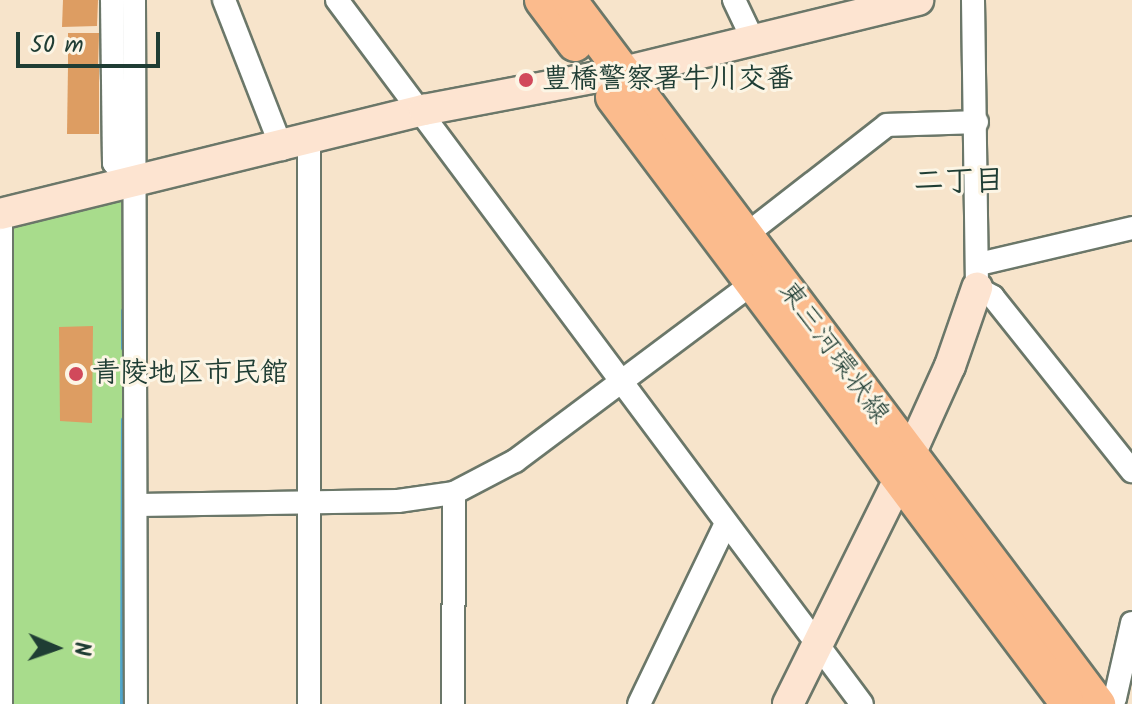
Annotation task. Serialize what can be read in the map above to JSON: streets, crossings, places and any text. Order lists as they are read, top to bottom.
{
  "streets": {
    "main road": ["東三河環状線"]
  },
  "districts": ["二丁目"],
  "places": ["豊橋警察署牛川交番", "青陵地区市民館"],
  "scale_bar": "50 m",
  "north": "right"
}
